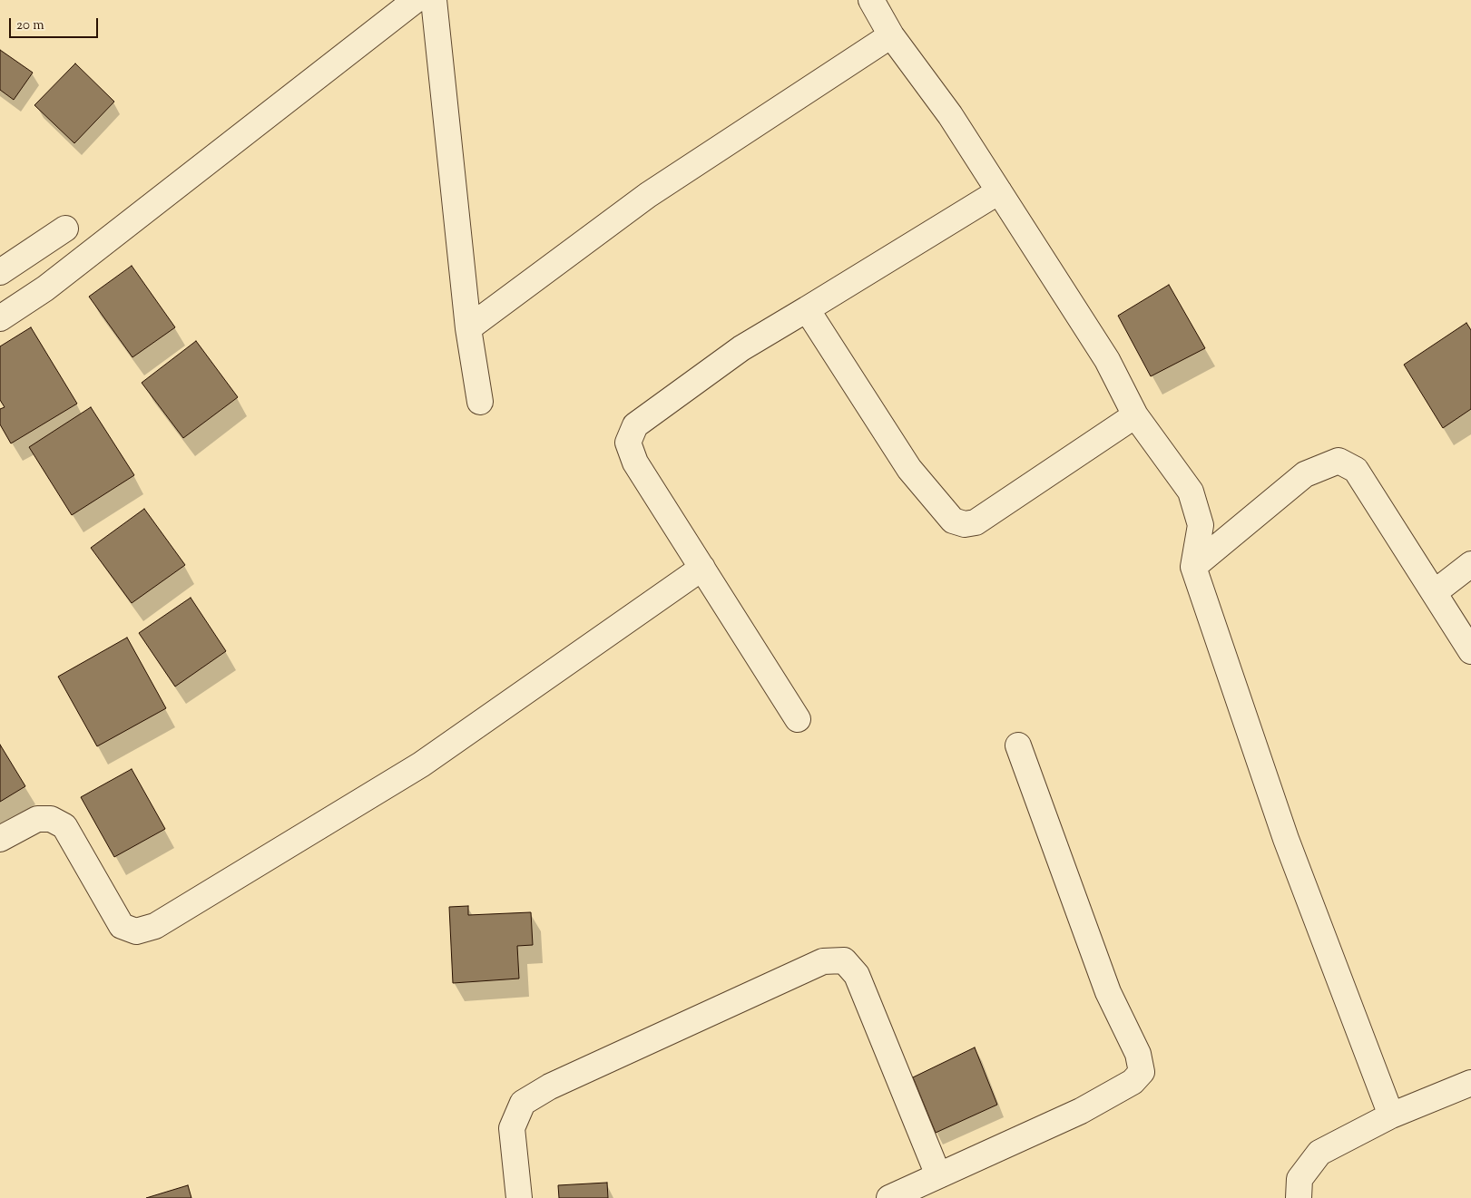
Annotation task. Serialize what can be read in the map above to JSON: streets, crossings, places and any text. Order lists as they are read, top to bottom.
{
  "scale_bar": "20 m"
}
